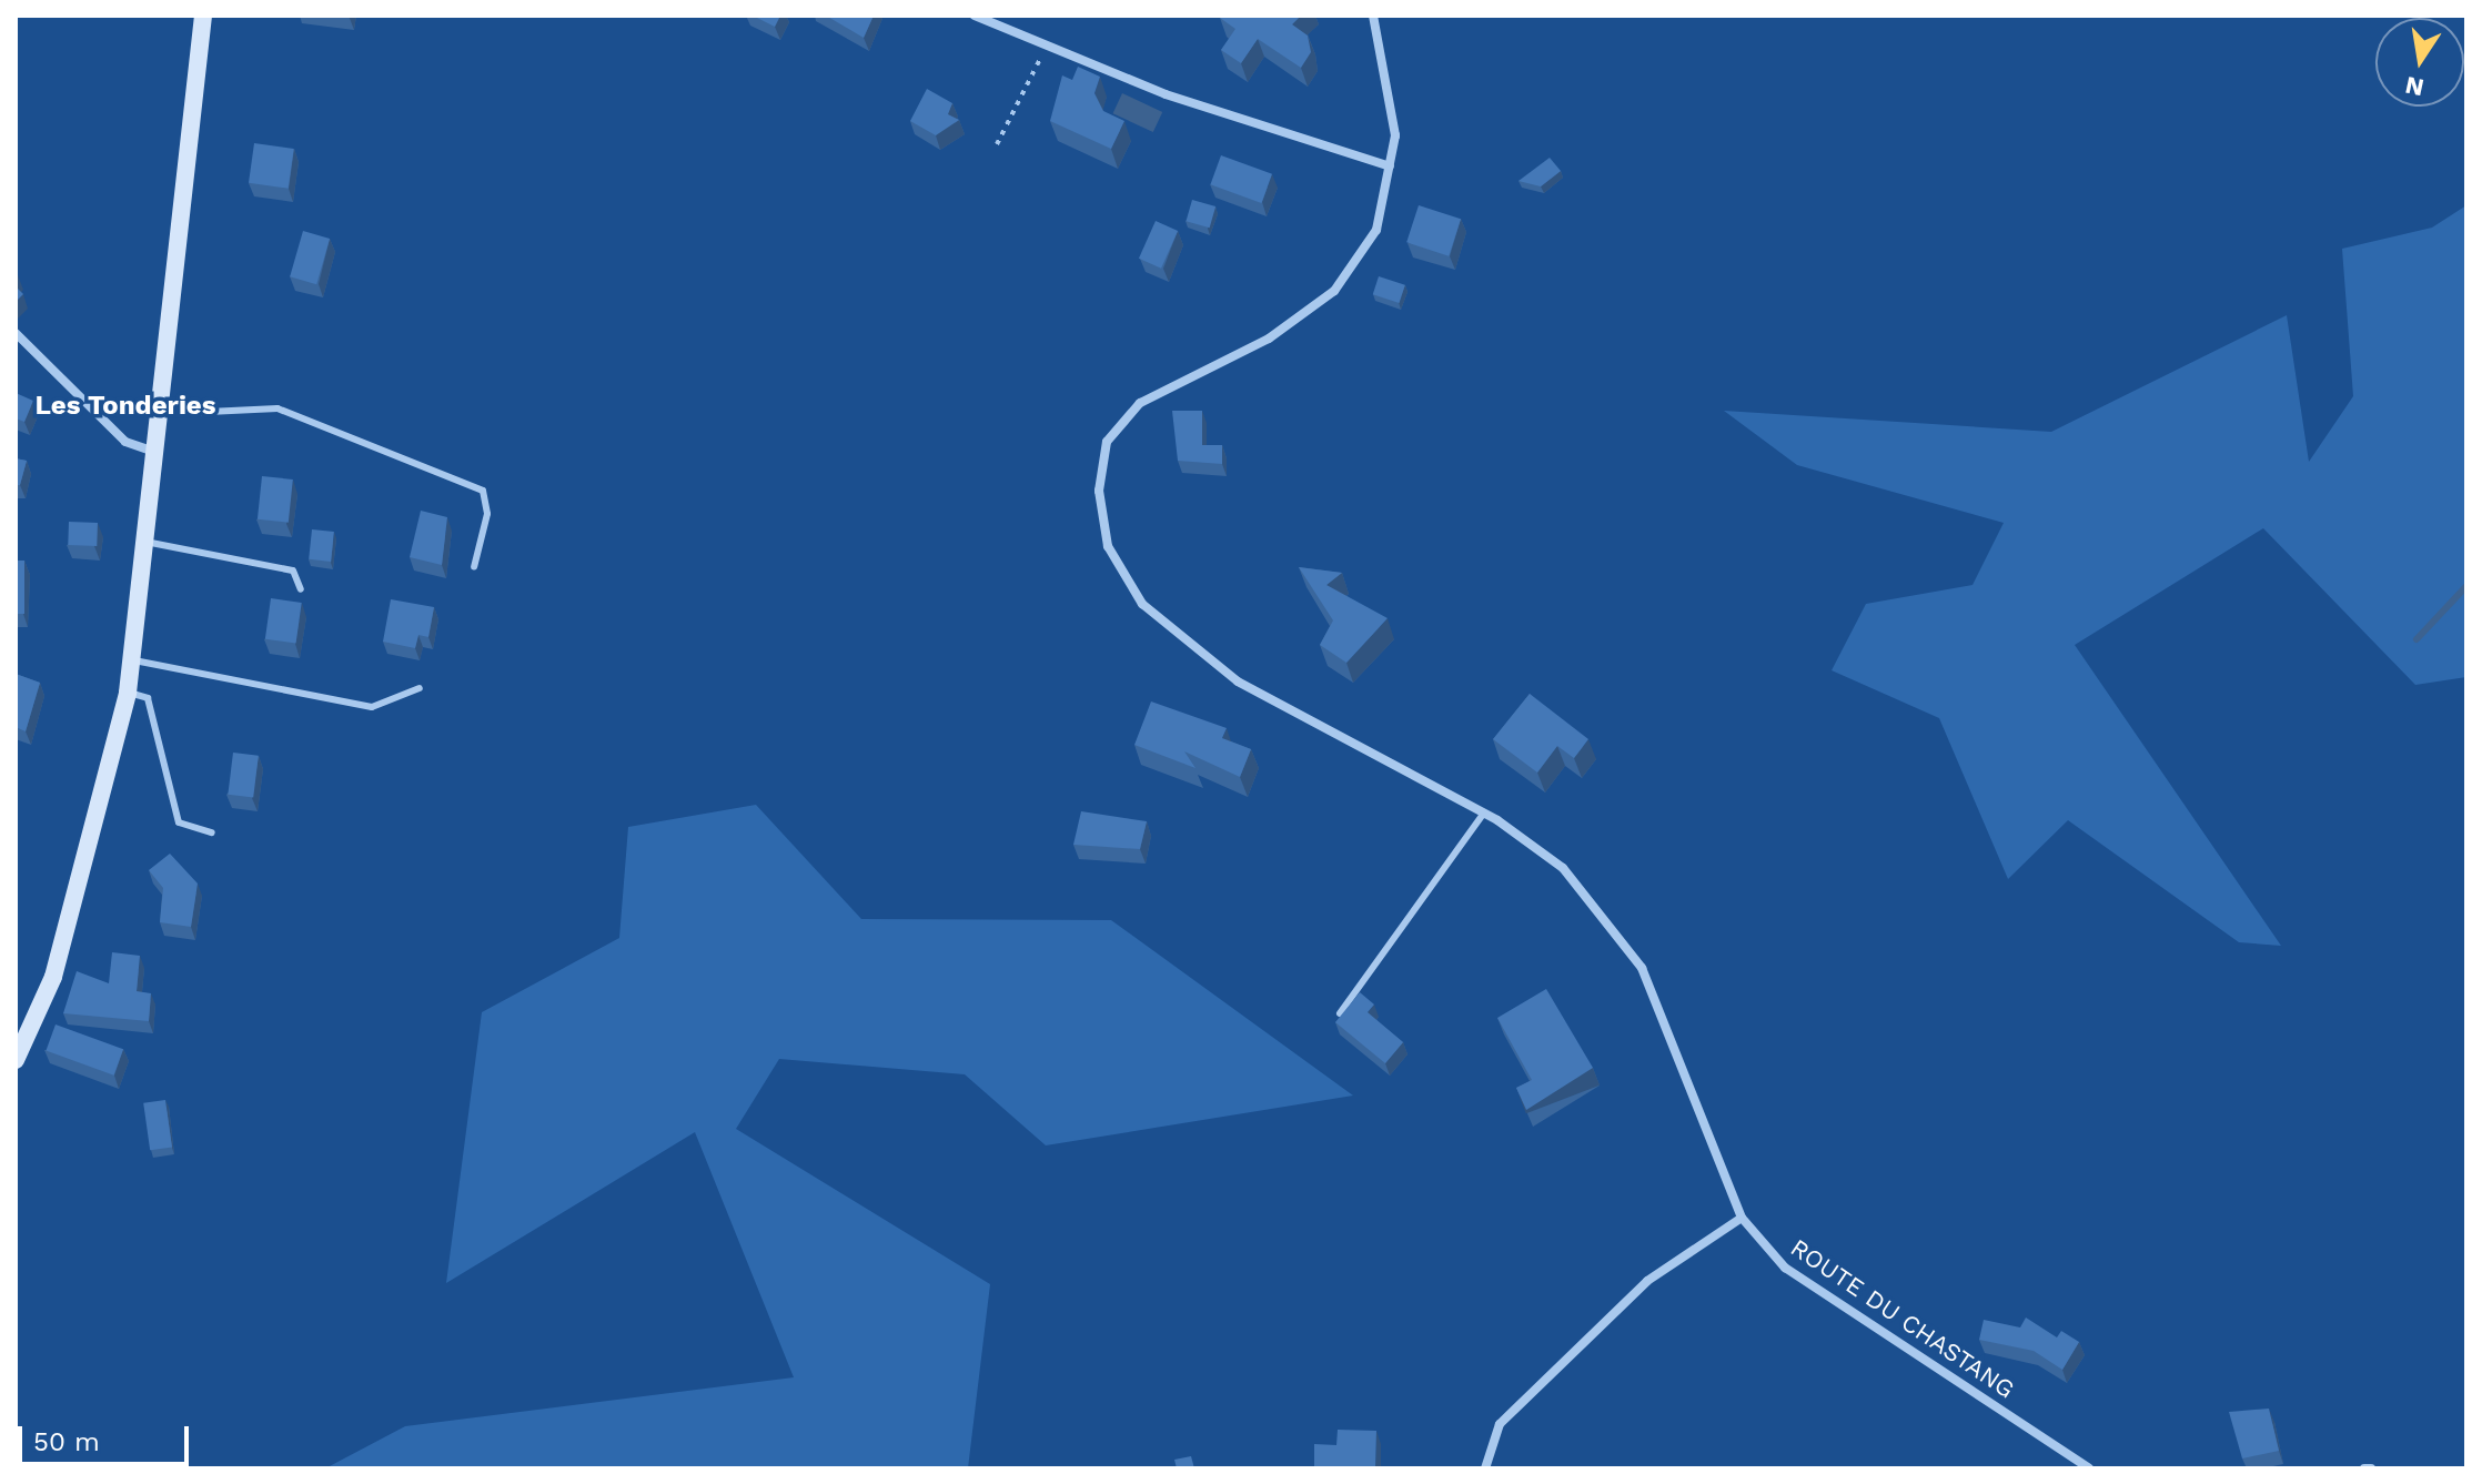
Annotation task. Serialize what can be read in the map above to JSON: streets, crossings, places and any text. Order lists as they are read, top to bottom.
{
  "streets": {
    "street": ["ROUTE DU CHASTANG"]
  },
  "districts": ["Les Tonderies"],
  "scale_bar": "50 m",
  "north": "bottom"
}
